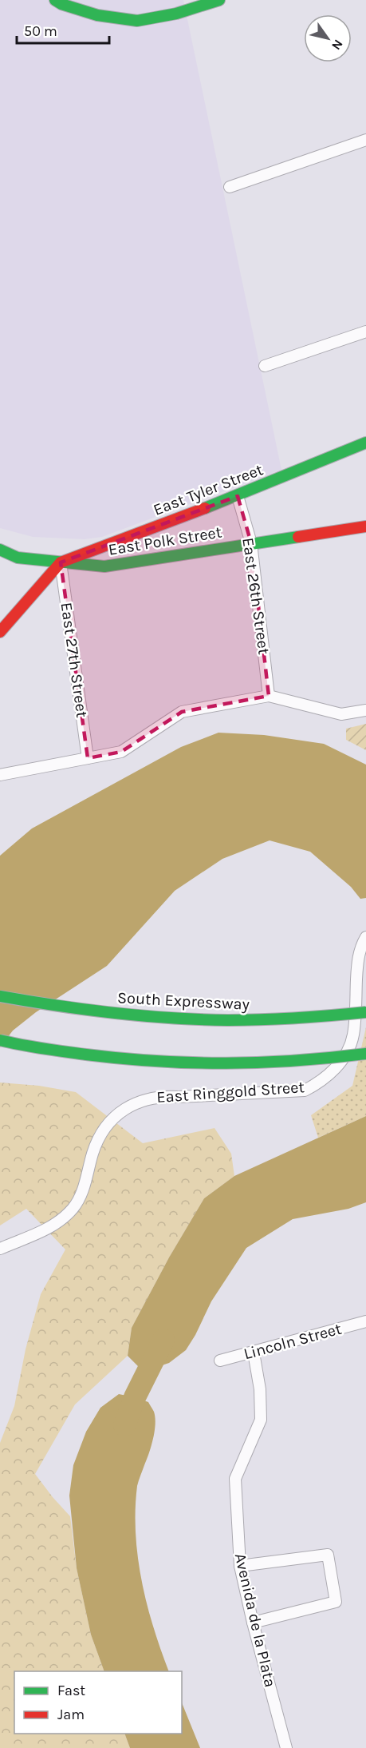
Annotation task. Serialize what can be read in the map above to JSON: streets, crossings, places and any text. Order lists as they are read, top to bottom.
{
  "streets": {
    "main road": ["East Tyler Street", "East Polk Street", "South Expressway"],
    "street": [
      "East 26th Street",
      "East 27th Street",
      "East Ringgold Street",
      "Lincoln Street",
      "Avenida de la Plata"
    ]
  },
  "crossings": [
    ["East Tyler Street", "East Polk Street"],
    ["East Tyler Street", "East 26th Street"],
    ["East Tyler Street", "East 27th Street"],
    ["East Polk Street", "East 26th Street"],
    ["East Polk Street", "East 27th Street"],
    ["Lincoln Street", "Avenida de la Plata"]
  ],
  "legend": ["Fast", "Jam"],
  "scale_bar": "50 m",
  "north": "bottom right"
}
